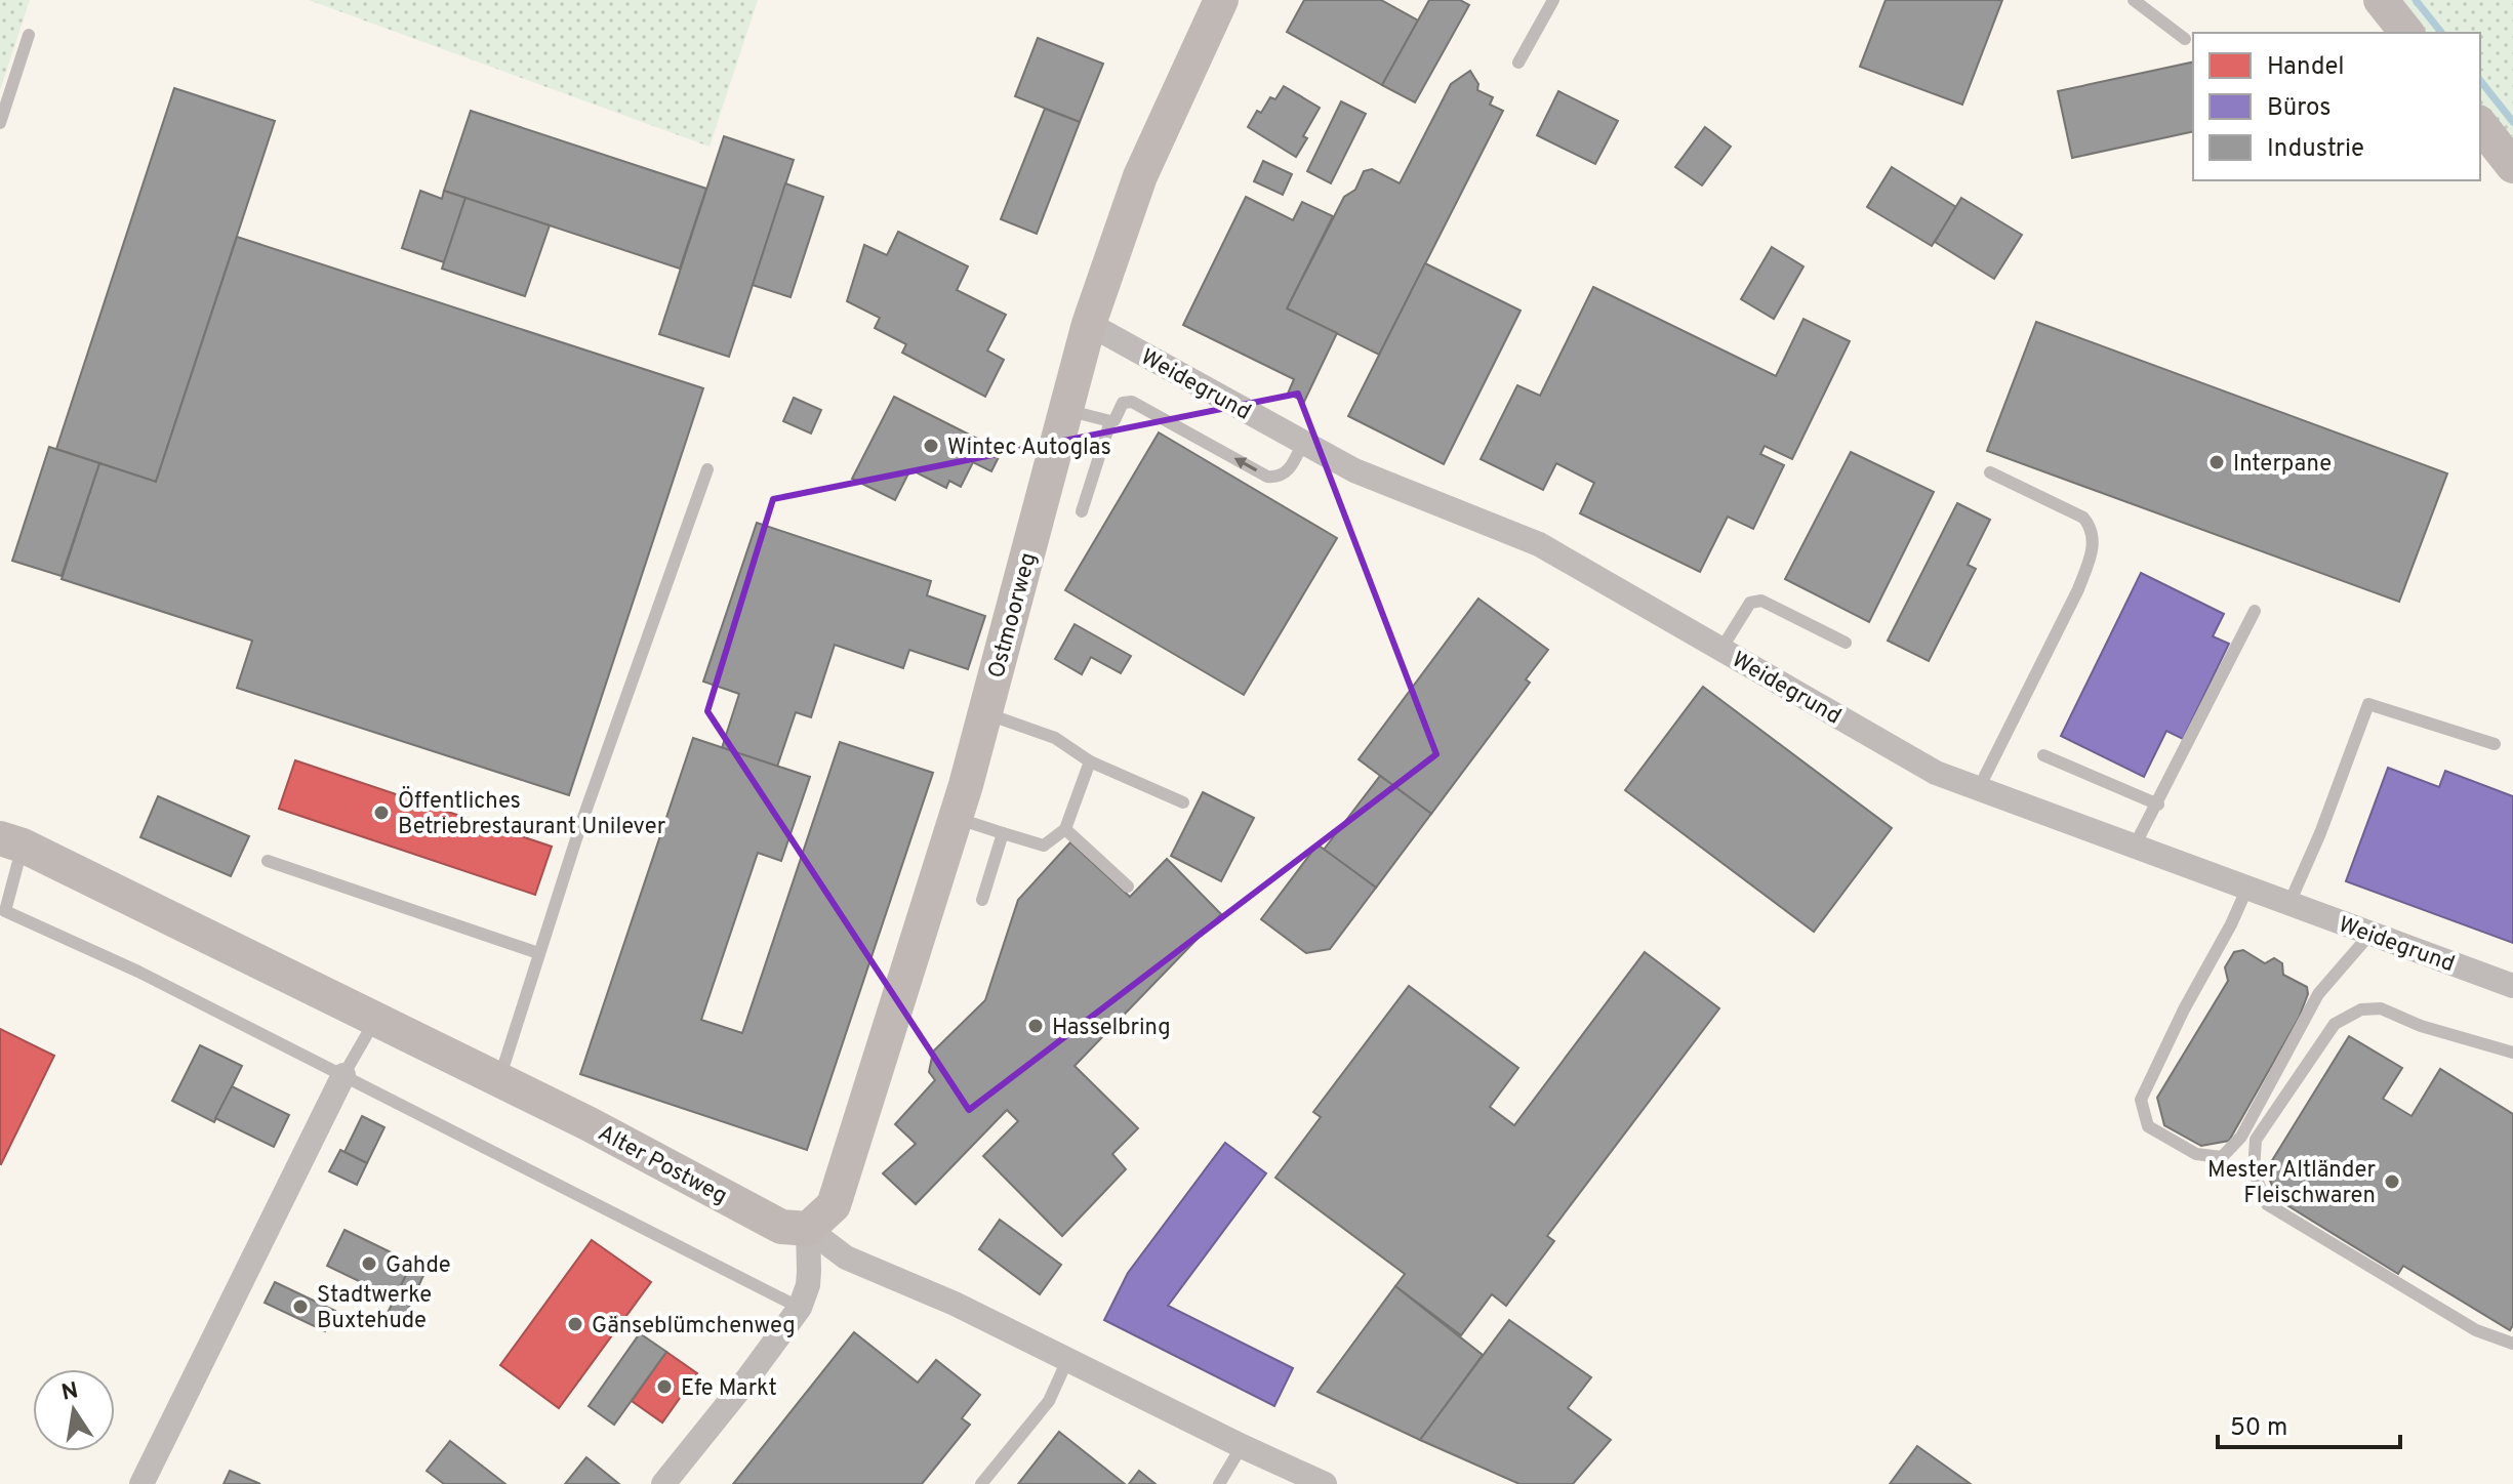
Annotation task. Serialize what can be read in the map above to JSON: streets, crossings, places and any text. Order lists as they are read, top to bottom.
{
  "streets": {
    "street": ["Weidegrund", "Ostmoorweg", "Alter Postweg"]
  },
  "crossings": [
    ["Weidegrund", "Ostmoorweg"],
    ["Ostmoorweg", "Alter Postweg"]
  ],
  "places": [
    "Wintec Autoglas",
    "Interpane",
    "Öffentliches Betriebrestaurant Unilever",
    "Hasselbring",
    "Mester Altländer Fleischwaren",
    "Gahde",
    "Stadtwerke Buxtehude",
    "Gänseblümchenweg",
    "Efe Markt"
  ],
  "legend": ["Handel", "Büros", "Industrie"],
  "scale_bar": "50 m",
  "north": "top"
}
